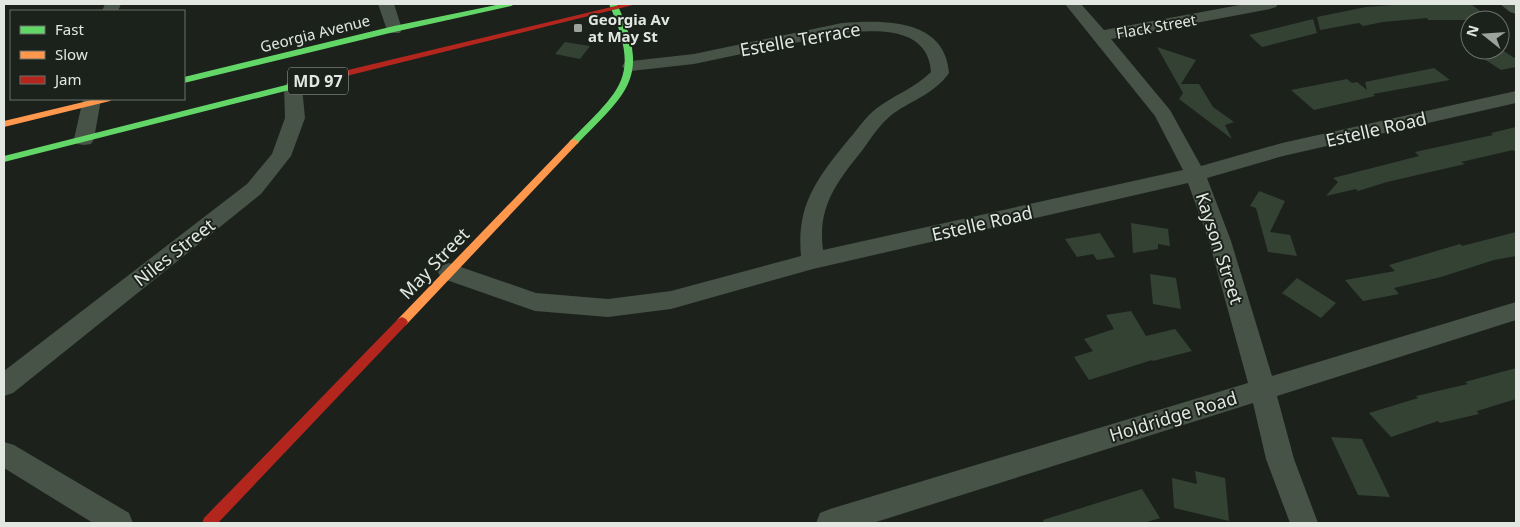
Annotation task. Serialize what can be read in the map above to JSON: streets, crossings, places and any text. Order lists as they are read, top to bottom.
{
  "streets": {
    "main road": ["Georgia Avenue", "MD 97", "May Street"],
    "street": [
      "Flack Street",
      "Estelle Terrace",
      "Estelle Road",
      "Kayson Street",
      "Niles Street",
      "Holdridge Road"
    ]
  },
  "crossings": [
    ["Flack Street", "Kayson Street"],
    ["Estelle Terrace", "Estelle Road"],
    ["Estelle Terrace", "May Street"],
    ["MD 97", "Niles Street"],
    ["MD 97", "May Street"],
    ["Estelle Road", "Kayson Street"],
    ["Estelle Road", "May Street"],
    ["Kayson Street", "Holdridge Road"]
  ],
  "places": {
    "transit": ["Georgia Av at May St"]
  },
  "legend": ["Fast", "Slow", "Jam"],
  "north": "left"
}
